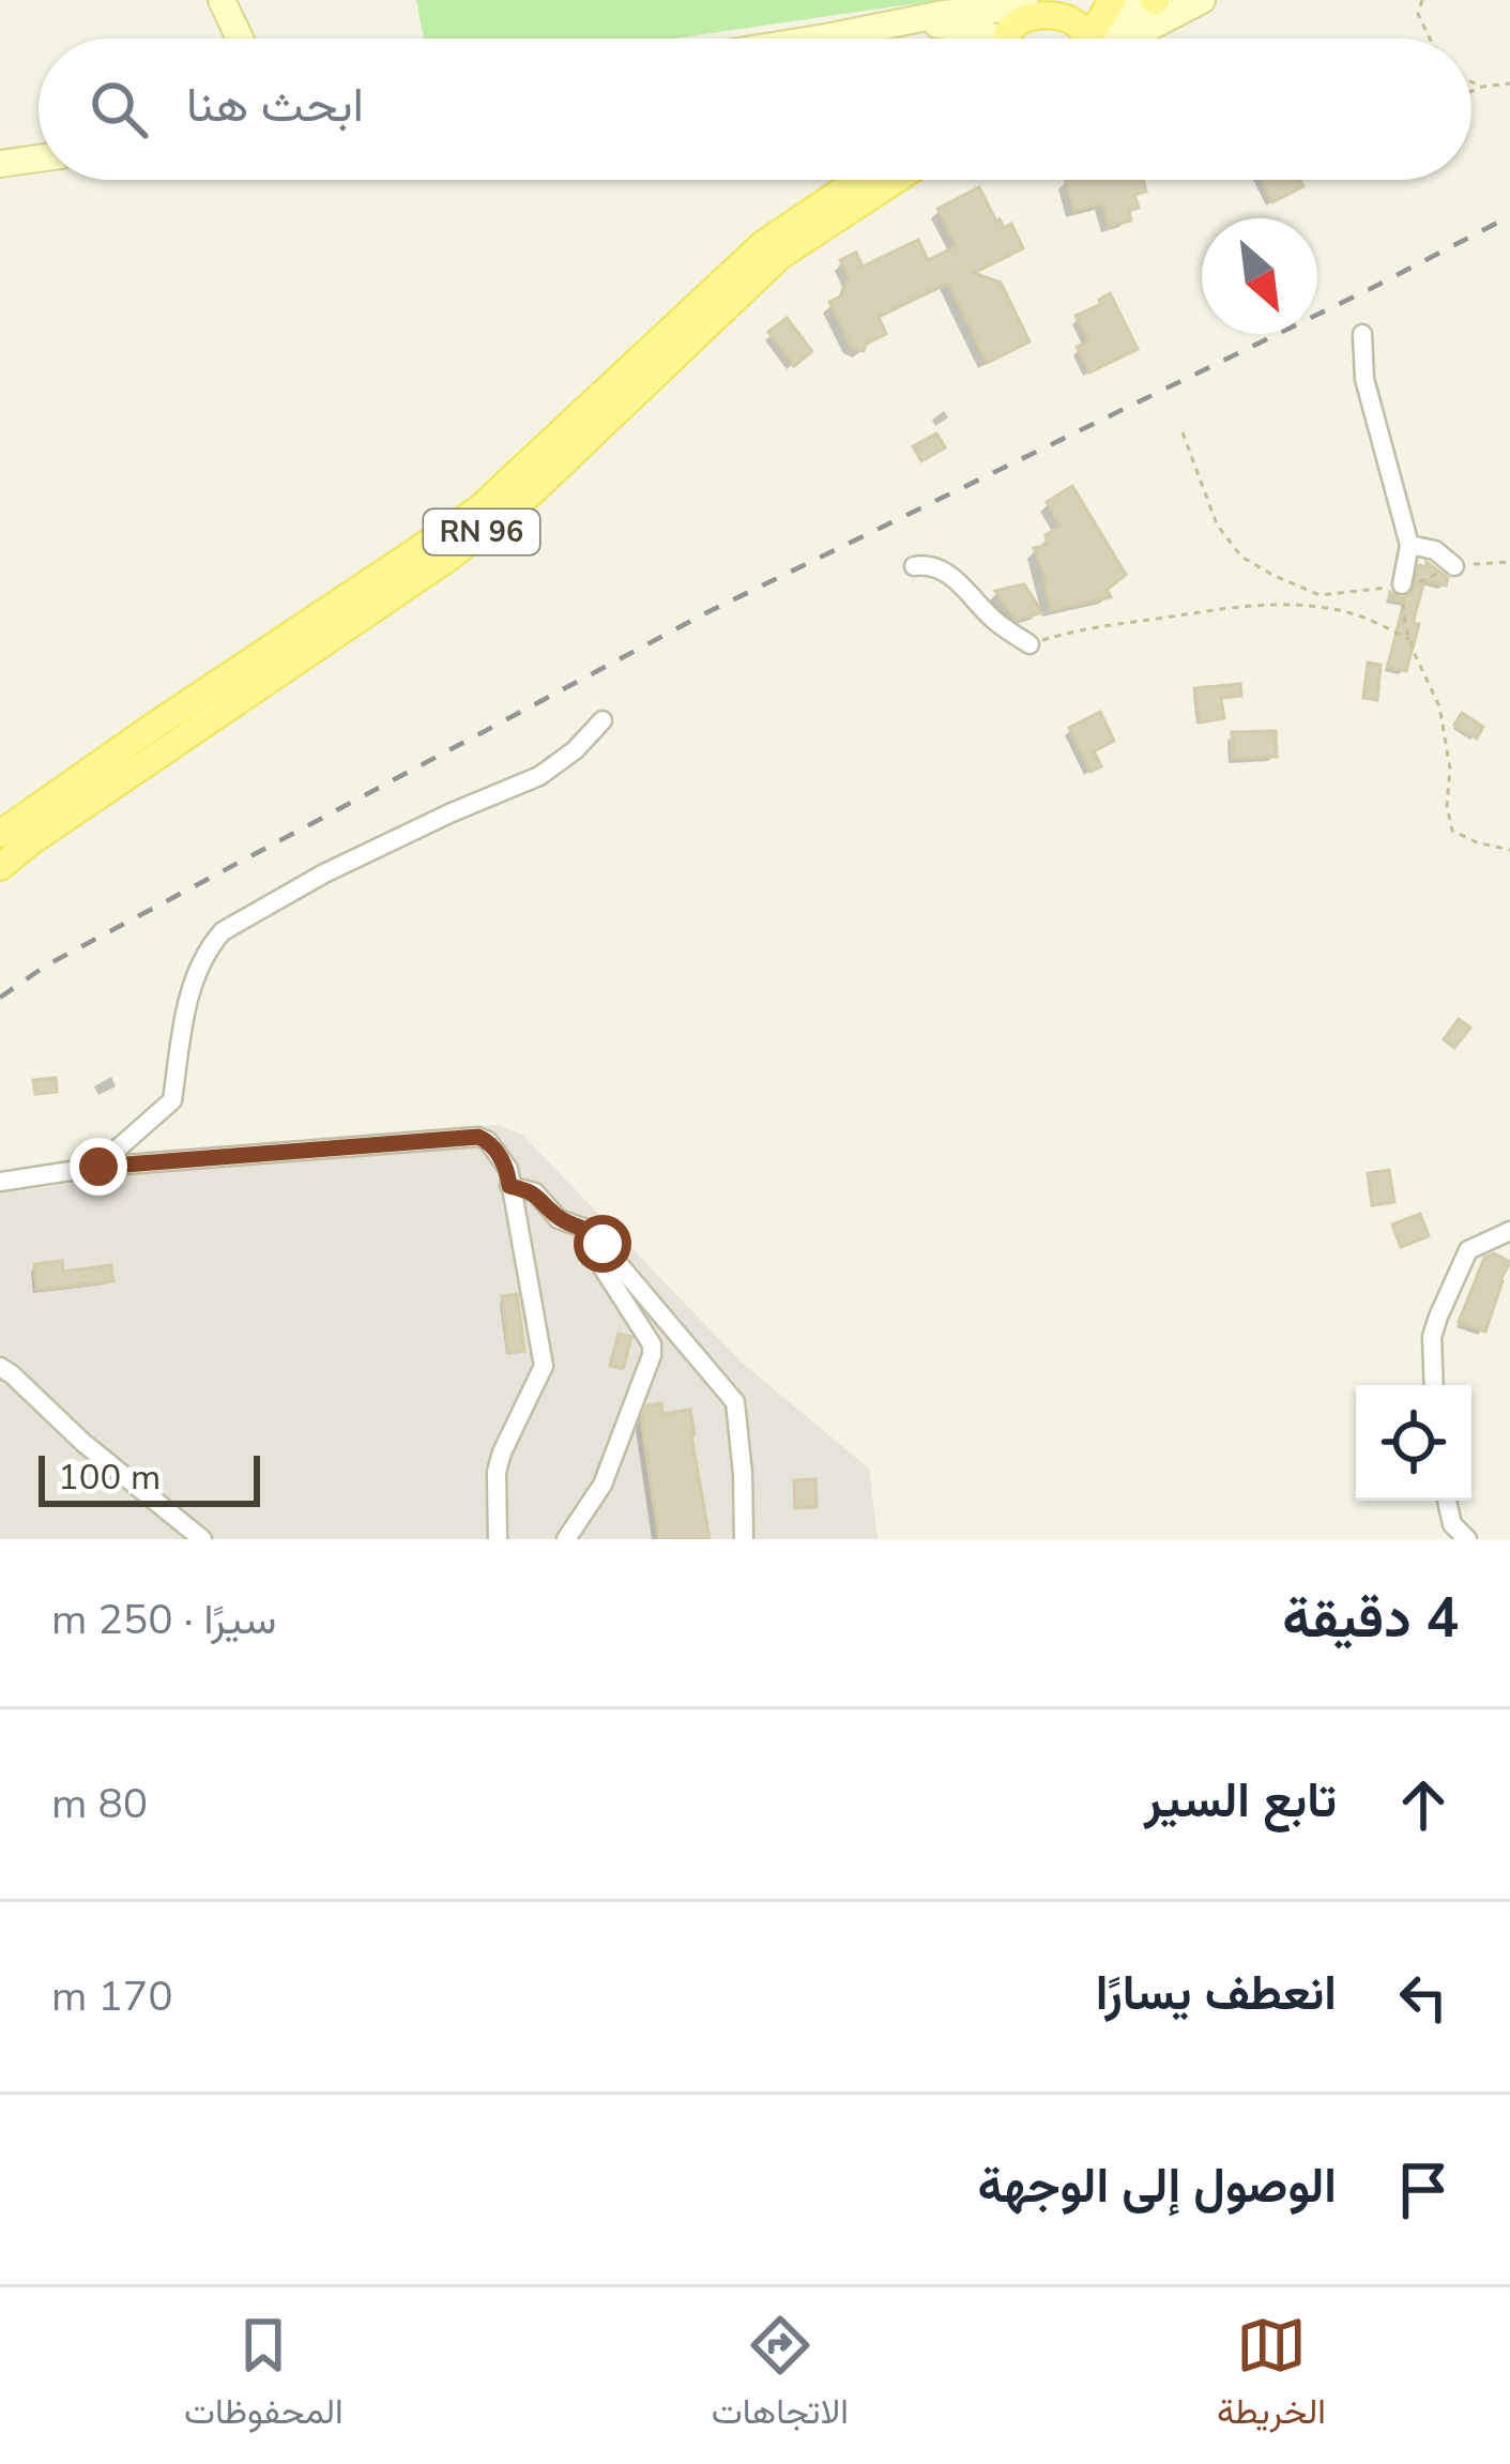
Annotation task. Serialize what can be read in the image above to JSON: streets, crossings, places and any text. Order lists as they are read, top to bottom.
{
  "streets": {
    "main road": ["RN 96"]
  },
  "scale_bar": "100 m",
  "north": "bottom right",
  "page": {
    "search": "ابحث هنا",
    "scale": "100 m",
    "heading": ["4 دقيقة", "سيرًا · 250 m"],
    "list": [
      ["تابع السير", "80 m"],
      ["انعطف يسارًا", "170 m"],
      "الوصول إلى الوجهة"
    ],
    "nav": ["الخريطة", "الاتجاهات", "المحفوظات"]
  }
}
